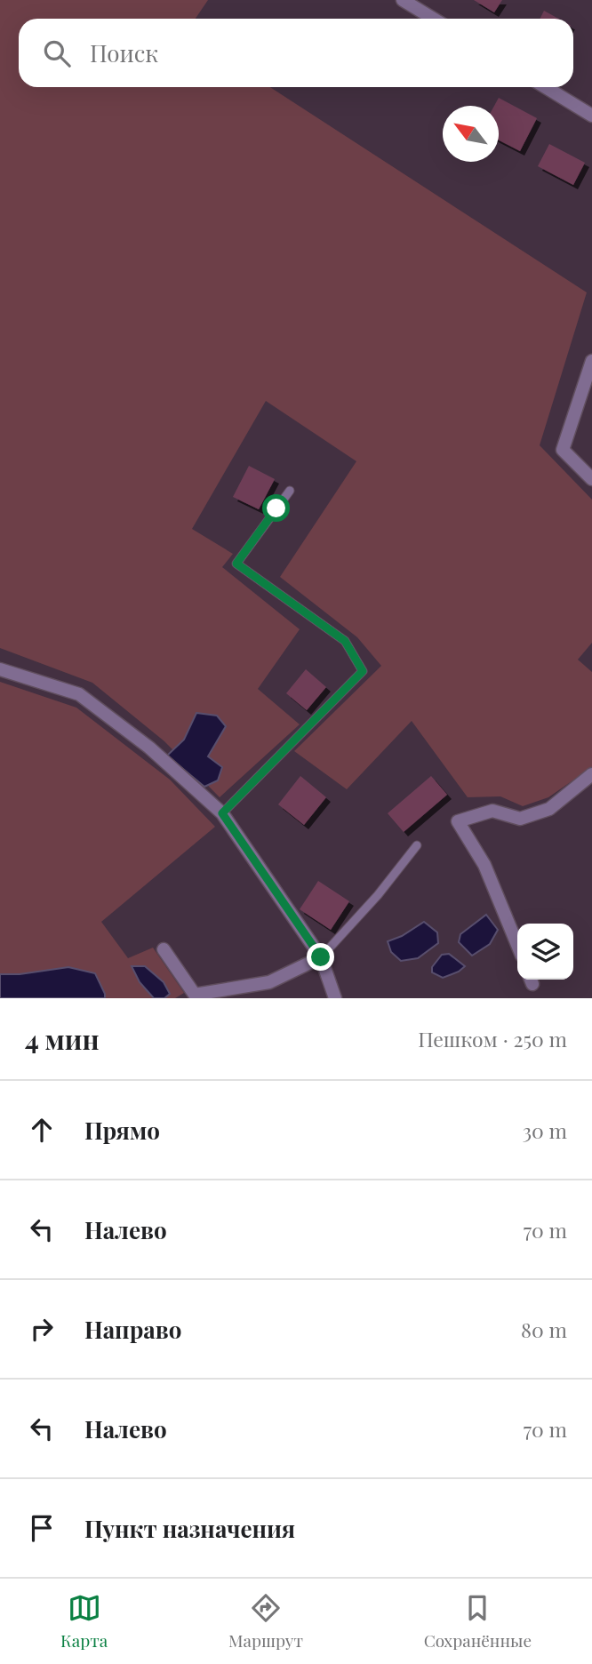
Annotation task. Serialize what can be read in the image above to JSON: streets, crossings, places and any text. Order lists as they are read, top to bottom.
{
  "north": "top left",
  "page": {
    "search": "Поиск",
    "heading": ["4 мин", "Пешком · 250 m"],
    "list": [
      ["Прямо", "30 m"],
      ["Налево", "70 m"],
      ["Направо", "80 m"],
      ["Налево", "70 m"],
      "Пункт назначения"
    ],
    "nav": ["Карта", "Маршрут", "Сохранённые"]
  }
}
